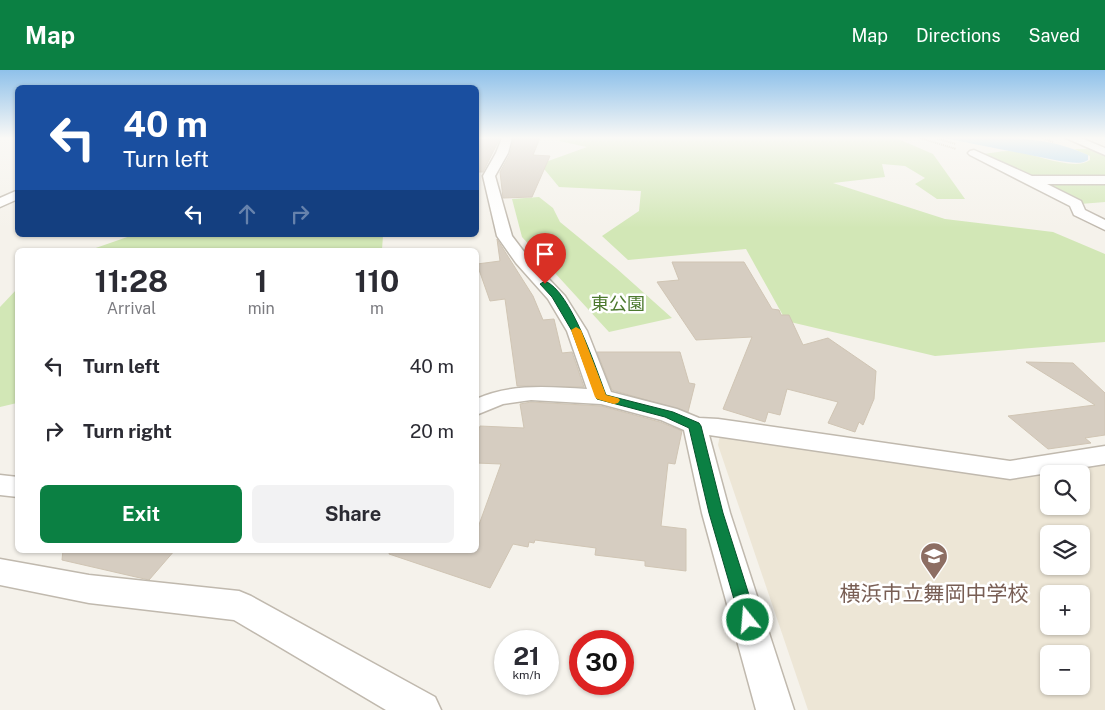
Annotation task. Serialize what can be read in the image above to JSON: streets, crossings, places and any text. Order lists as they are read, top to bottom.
{
  "parks": ["東公園"],
  "places": {
    "school or university": ["横浜市立舞岡中学校"]
  },
  "page": {
    "header": "Map",
    "nav": ["Map", "Directions", "Saved"],
    "turn": ["40 m", "Turn left"],
    "eta": [
      "11:28",
      "Arrival",
      "1",
      "min",
      "110",
      "m"
    ],
    "list": [
      {
        "name": "Turn left",
        "value": "40 m"
      },
      {
        "name": "Turn right",
        "value": "20 m"
      }
    ],
    "map_buttons": ["+", "−"],
    "buttons": ["Exit", "Share"],
    "speed": "21 km/h",
    "limit": "30"
  }
}
